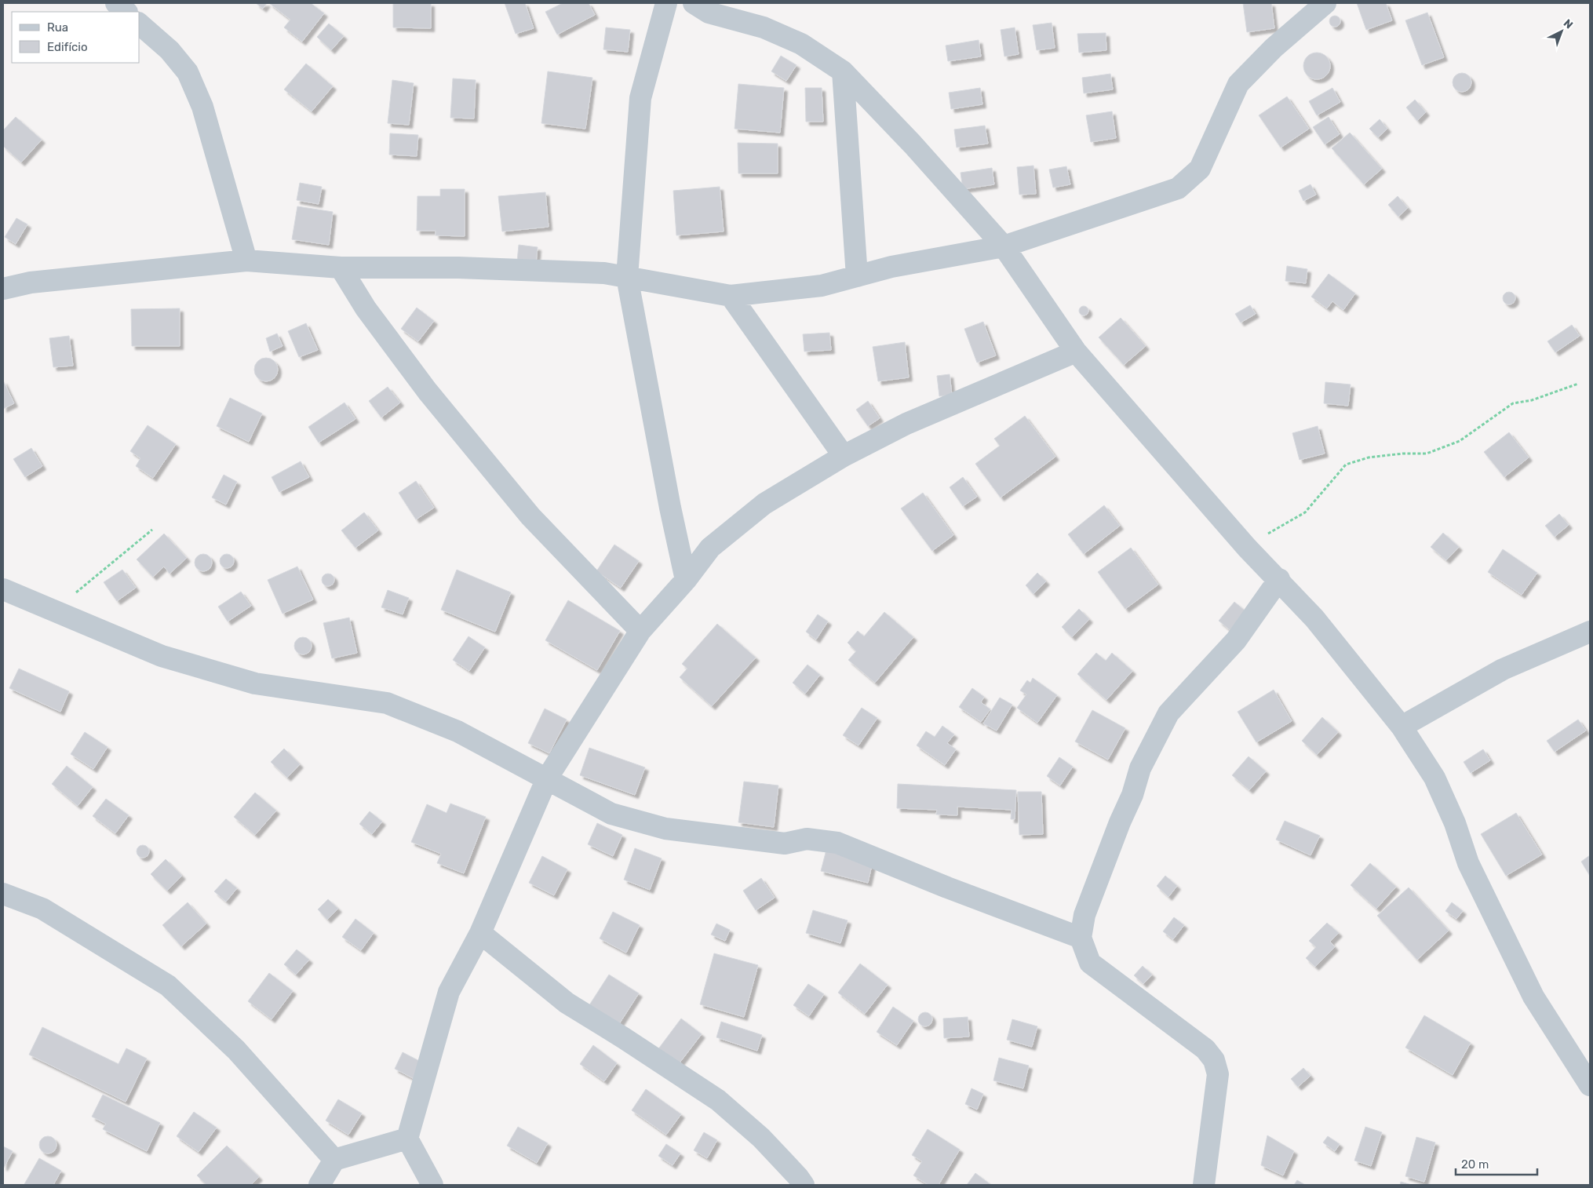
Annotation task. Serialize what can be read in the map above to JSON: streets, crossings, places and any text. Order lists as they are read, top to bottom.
{
  "legend": ["Rua", "Edifício"],
  "scale_bar": "20 m",
  "north": "top right"
}
